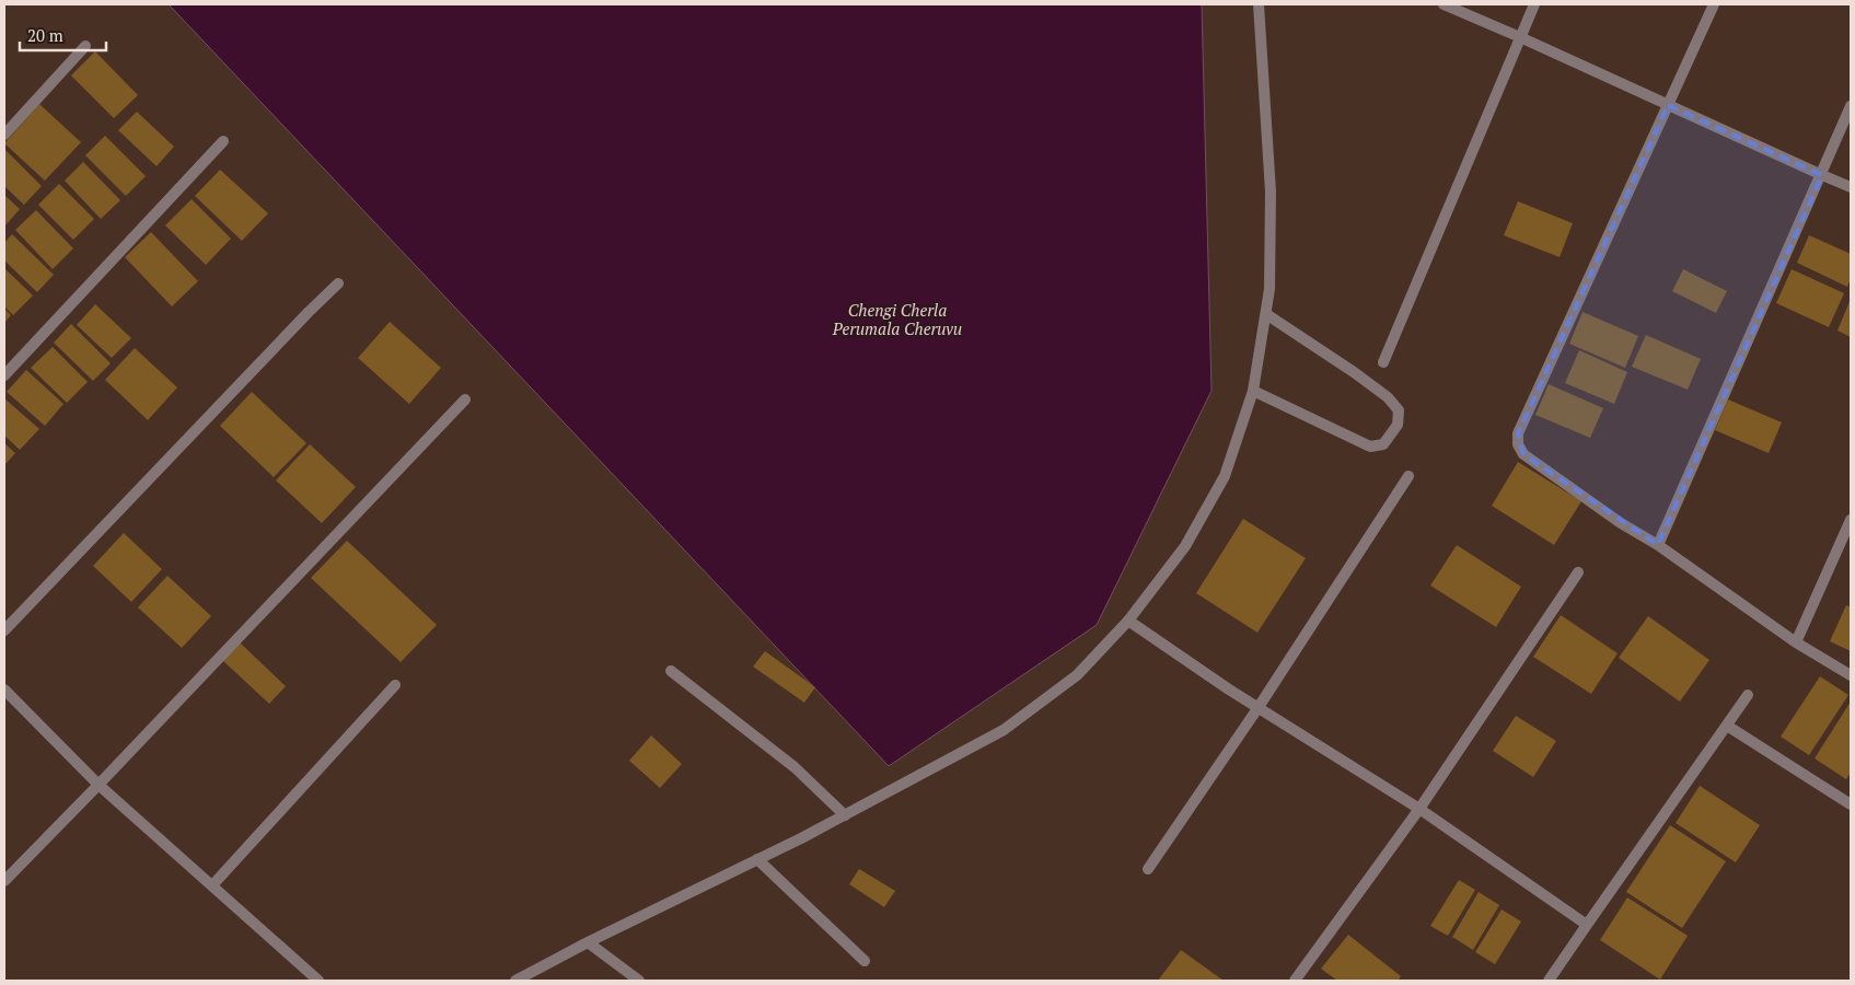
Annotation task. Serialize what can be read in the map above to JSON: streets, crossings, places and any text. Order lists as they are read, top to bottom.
{
  "water": ["Chengi Cherla Perumala Cheruvu"],
  "scale_bar": "20 m"
}
